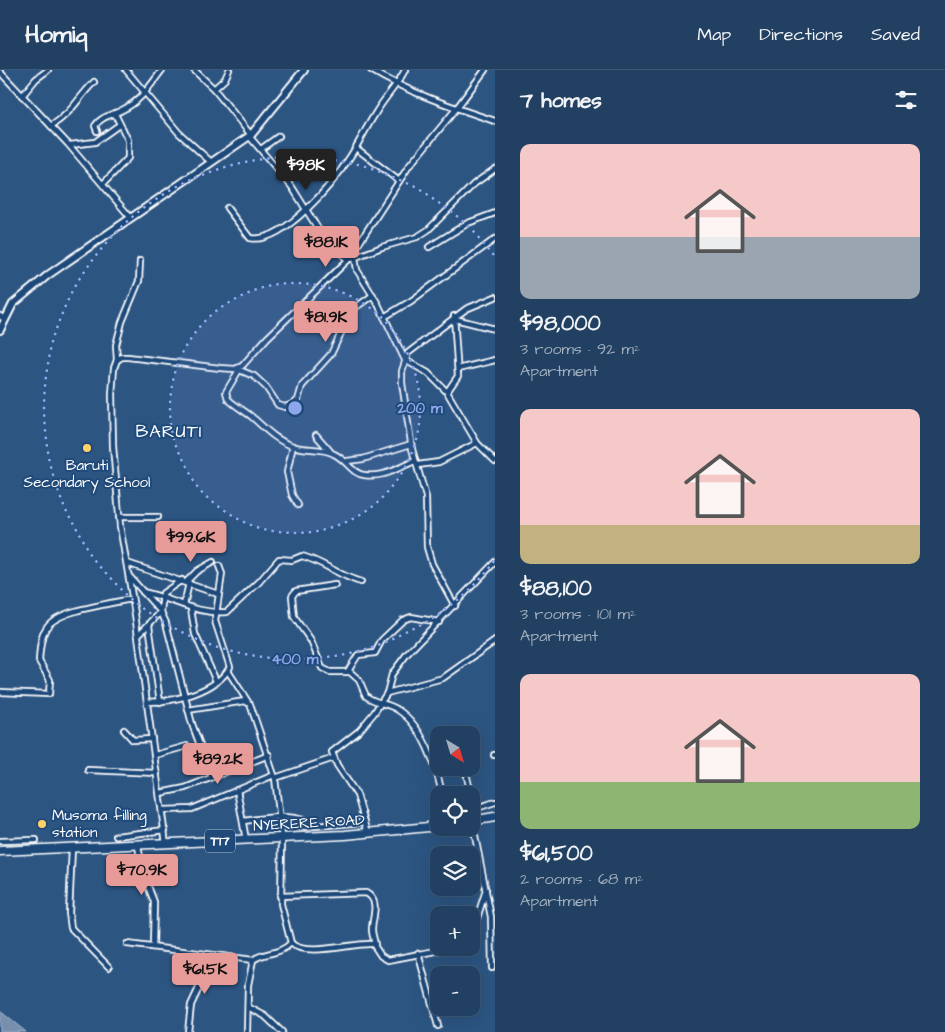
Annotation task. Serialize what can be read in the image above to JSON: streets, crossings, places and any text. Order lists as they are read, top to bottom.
{
  "streets": {
    "main road": ["NYERERE ROAD", "T17"]
  },
  "districts": ["BARUTI"],
  "places": ["Baruti Secondary School", "Musoma filling station"],
  "north": "bottom right",
  "page": {
    "header": "Homiq",
    "nav": ["Map", "Directions", "Saved"],
    "heading": "7 homes",
    "list": [
      {
        "name": "$98,000",
        "note": "3 rooms · 92 m² · Apartment"
      },
      {
        "name": "$88,100",
        "note": "3 rooms · 101 m² · Apartment"
      },
      {
        "name": "$61,500",
        "note": "2 rooms · 68 m² · Apartment"
      }
    ],
    "price": [
      "$98K",
      "$88.1K",
      "$81.9K",
      "$99.6K",
      "$89.2K",
      "$70.9K",
      "$61.5K"
    ],
    "map_buttons": ["+", "−"]
  },
  "rings": ["200 m", "400 m"]
}
